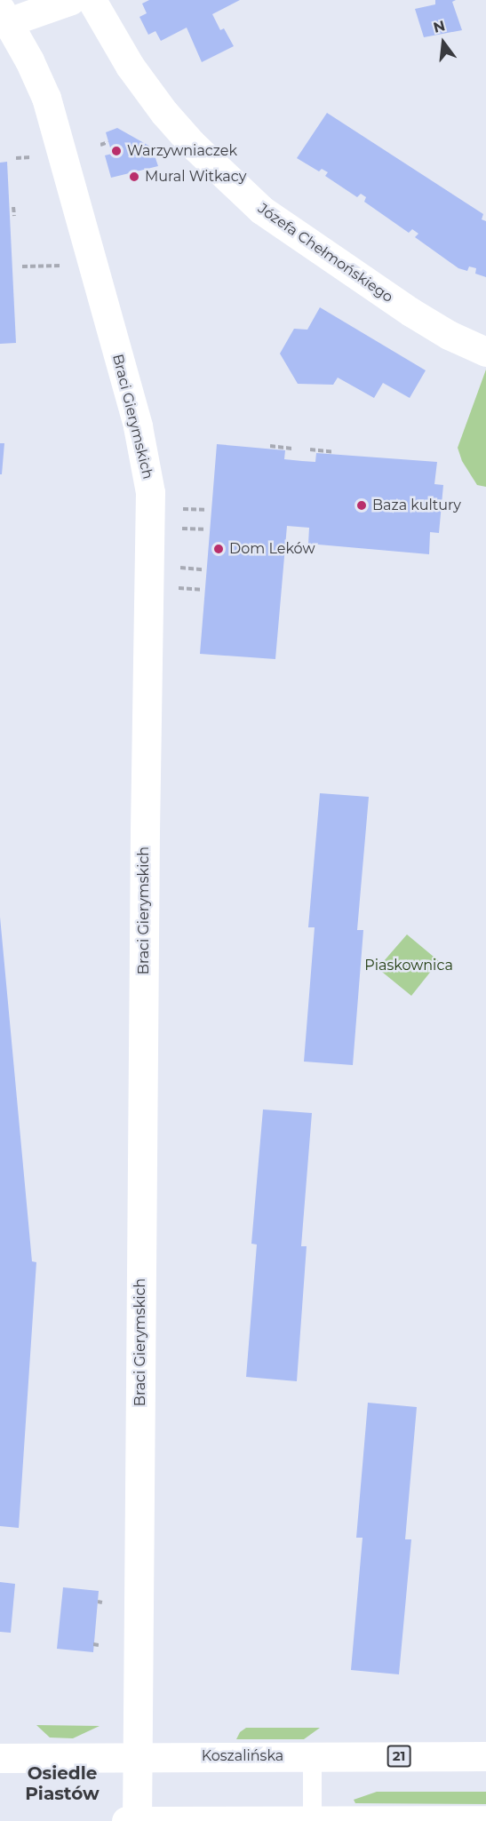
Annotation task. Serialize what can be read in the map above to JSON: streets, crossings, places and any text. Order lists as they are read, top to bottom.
{
  "streets": {
    "street": [
      "Józefa Chełmońskiego",
      "Braci Gierymskich",
      "Koszalińska",
      "21"
    ]
  },
  "crossings": [
    ["Braci Gierymskich", "Koszalińska"]
  ],
  "districts": ["Osiedle Piastów"],
  "parks": ["Piaskownica"],
  "places": [
    "Warzywniaczek",
    "Mural Witkacy",
    "Baza kultury",
    "Dom Leków"
  ],
  "north": "top"
}
